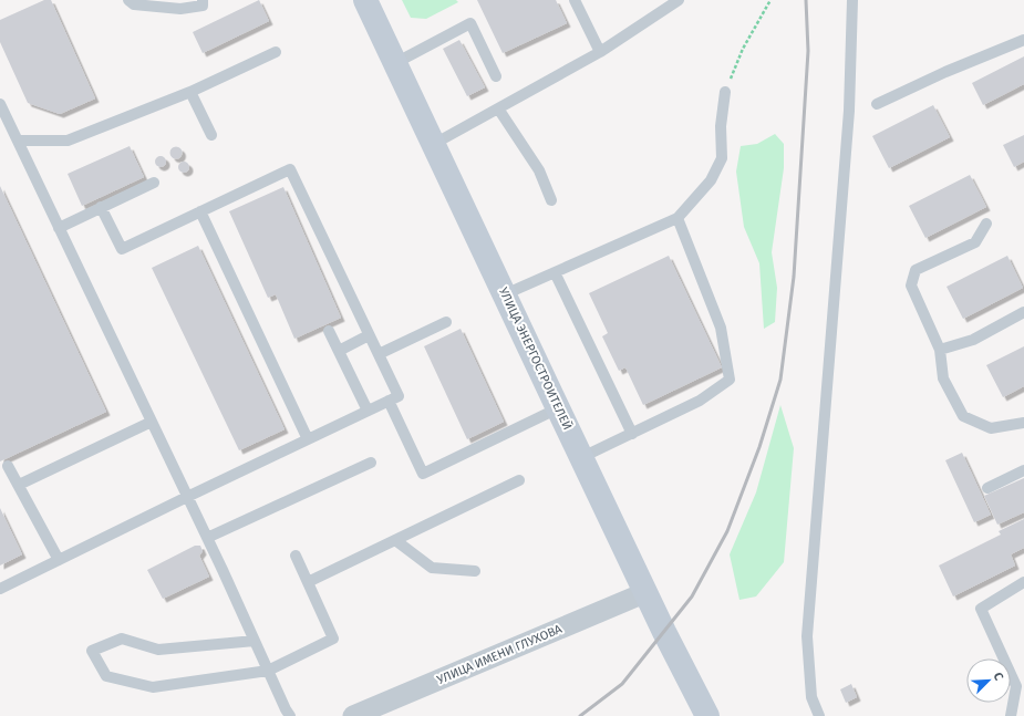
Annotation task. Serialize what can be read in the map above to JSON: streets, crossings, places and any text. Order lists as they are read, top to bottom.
{
  "streets": {
    "main road": ["УЛИЦА ЭНЕРГОСТРОИТЕЛЕЙ"],
    "street": ["УЛИЦА ИМЕНИ ГЛУХОВА"]
  },
  "crossings": [
    ["УЛИЦА ЭНЕРГОСТРОИТЕЛЕЙ", "УЛИЦА ИМЕНИ ГЛУХОВА"]
  ],
  "north": "top right"
}
